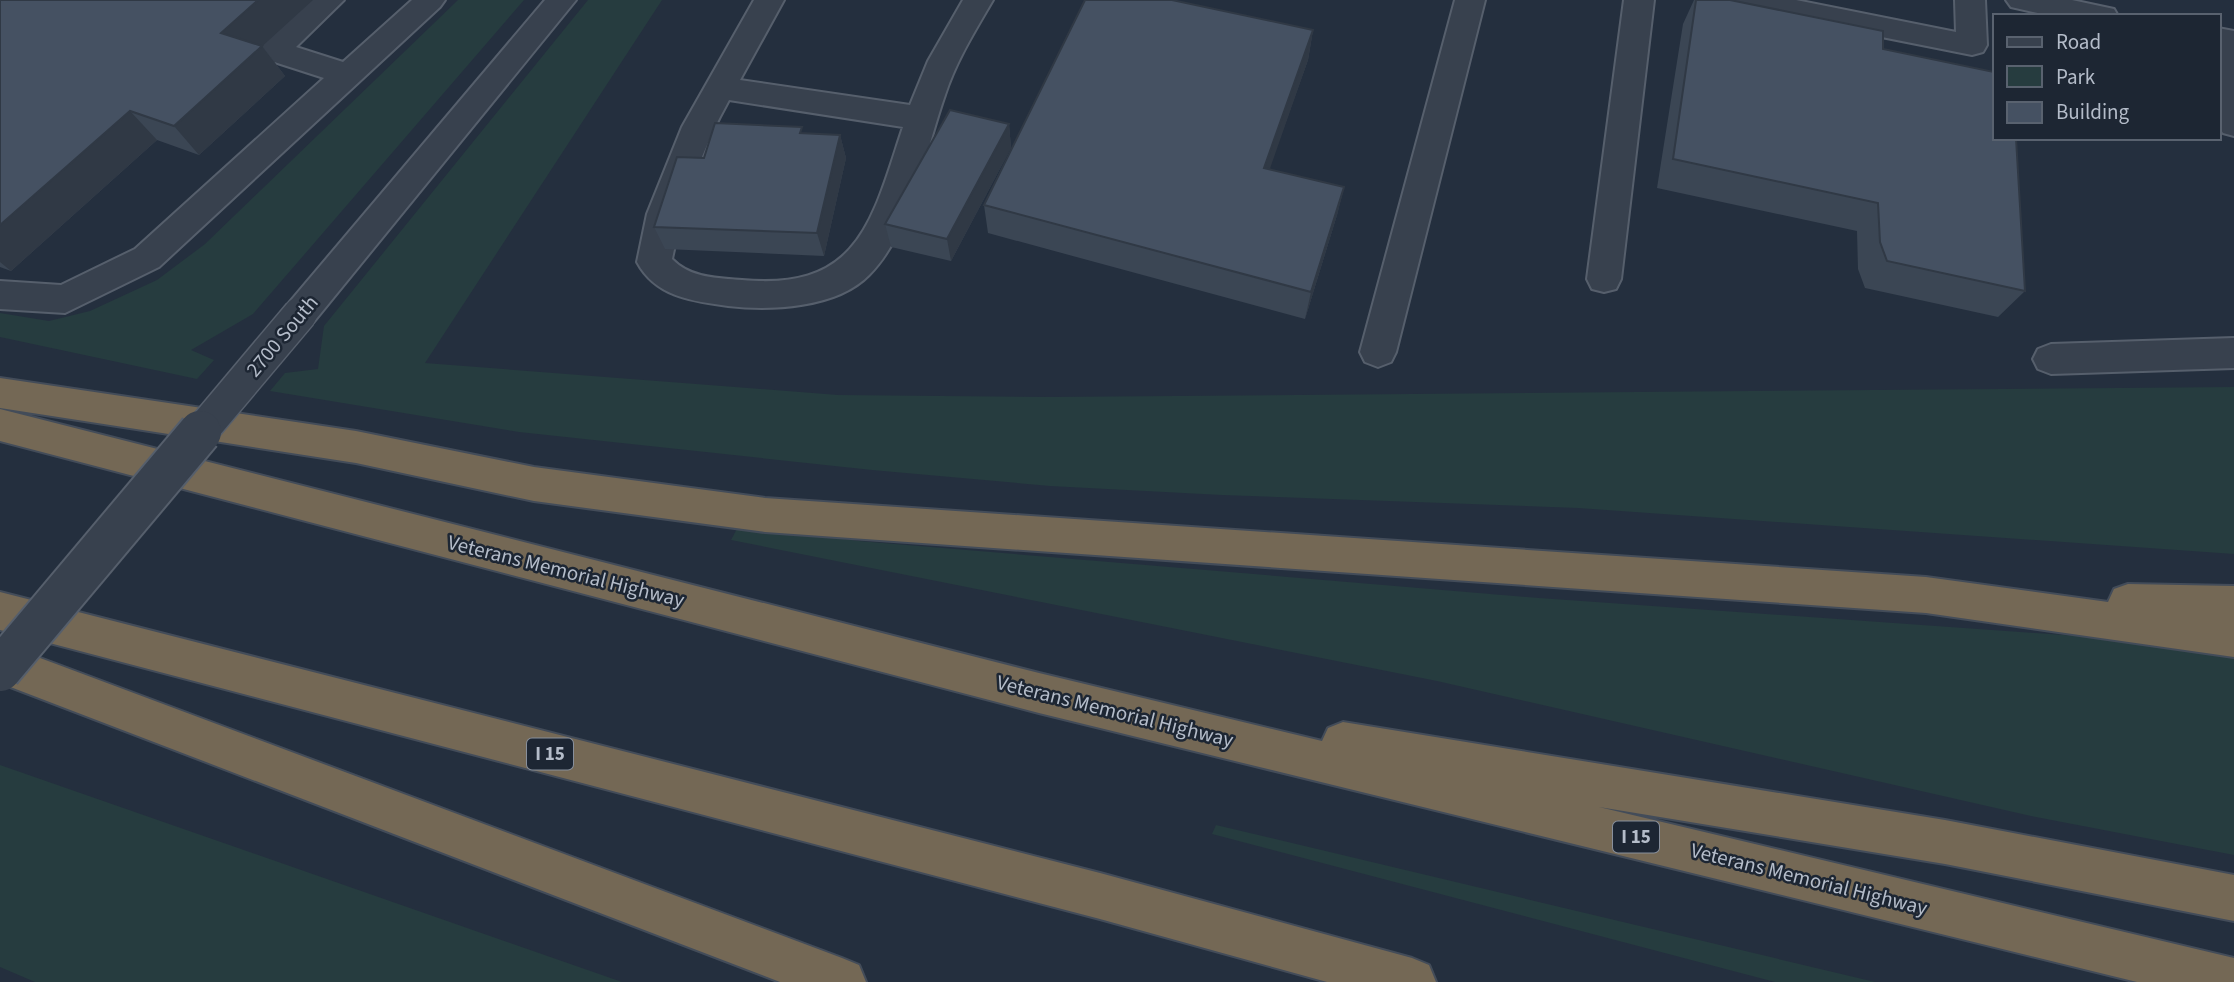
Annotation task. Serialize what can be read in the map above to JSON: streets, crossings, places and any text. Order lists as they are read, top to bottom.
{
  "streets": {
    "highway": ["Veterans Memorial Highway", "I 15"],
    "street": ["2700 South"]
  },
  "legend": ["Road", "Park", "Building"]
}
